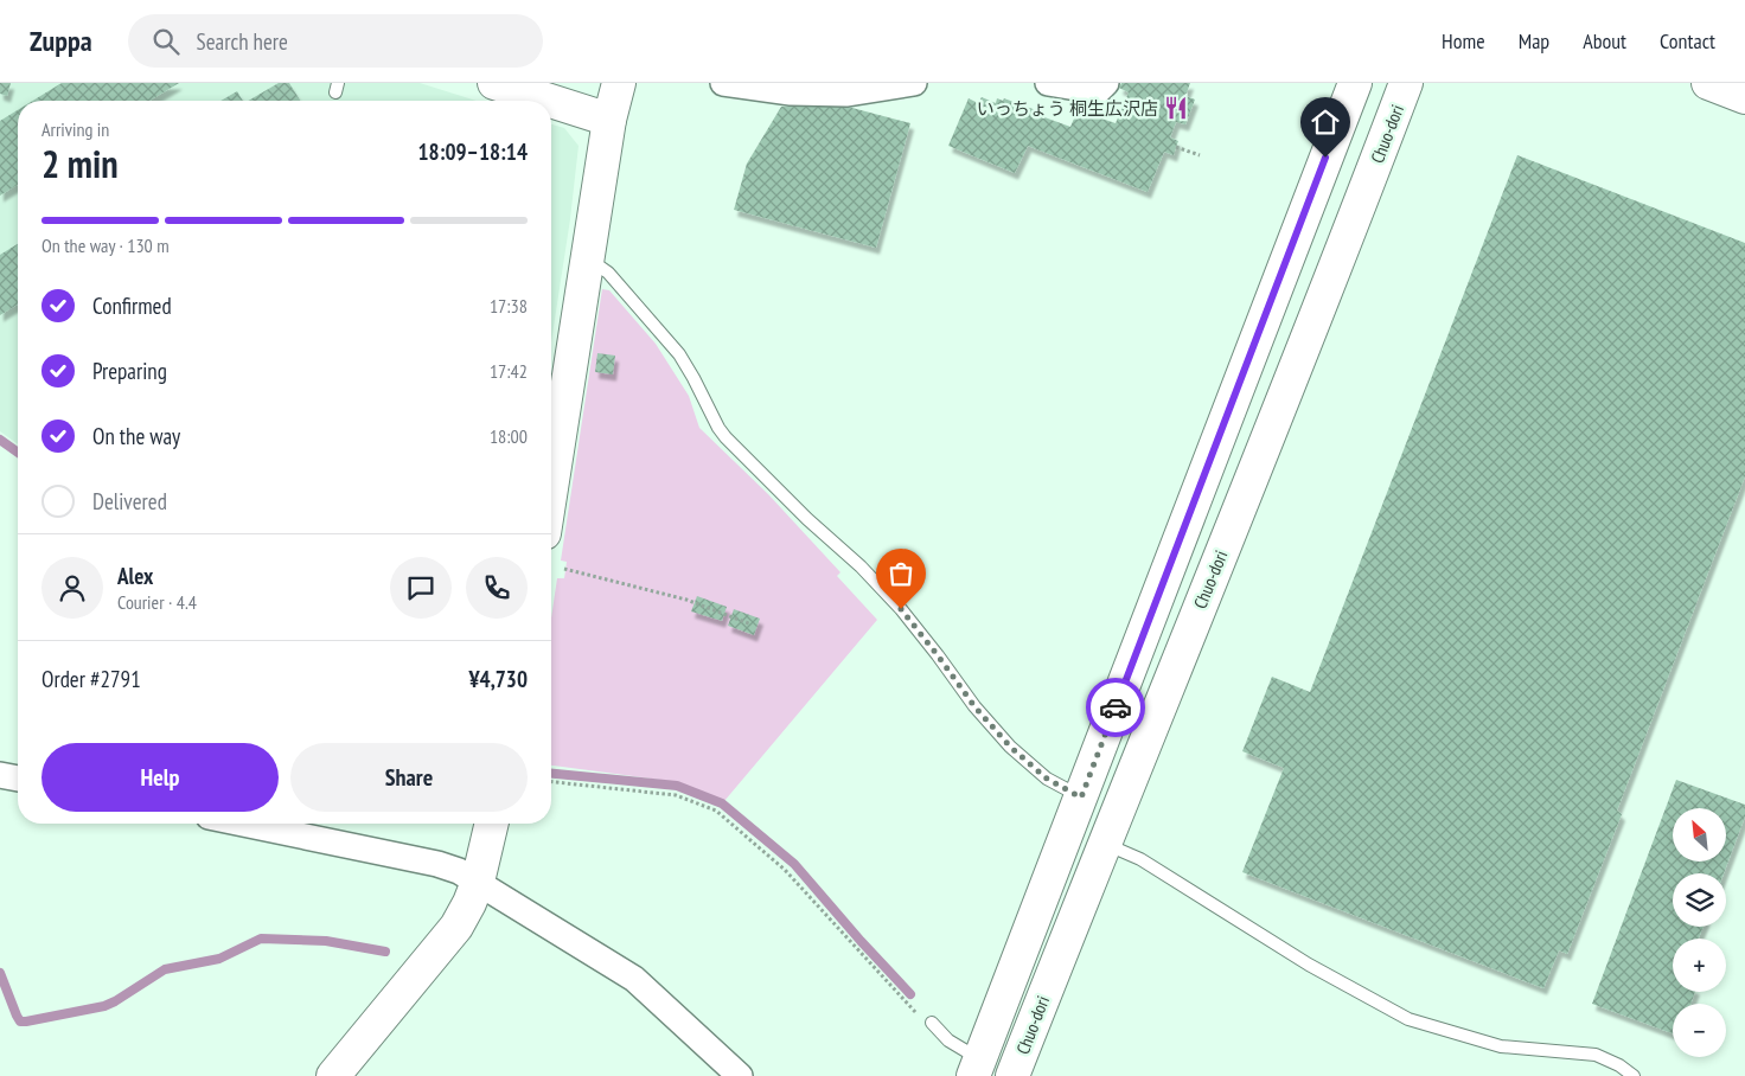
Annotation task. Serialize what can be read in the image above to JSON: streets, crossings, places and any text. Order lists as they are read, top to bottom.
{
  "streets": {
    "main road": ["Chuo-dori"]
  },
  "places": {
    "restaurant": ["いっちょう 桐生広沢店"]
  },
  "north": "top left",
  "page": {
    "header": "Zuppa",
    "search": "Search here",
    "nav": [
      "Home",
      "Map",
      "About",
      "Contact"
    ],
    "heading": ["2 min", "Arriving in", "18:09–18:14"],
    "panel": [
      "Alex",
      "Courier · 4.4",
      "Order #2791",
      "¥4,730"
    ],
    "bar": "On the way · 130 m",
    "list": [
      ["Confirmed", "17:38"],
      ["Preparing", "17:42"],
      ["On the way", "18:00"],
      "Delivered"
    ],
    "buttons": ["Help", "Share"],
    "map_buttons": ["+", "−"]
  }
}
